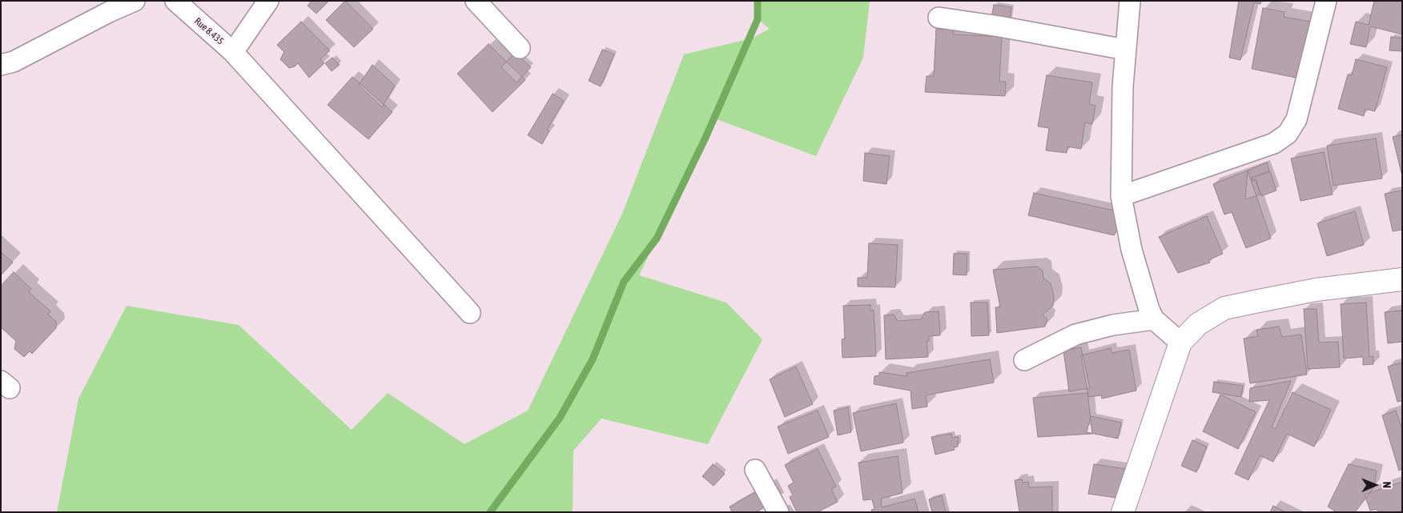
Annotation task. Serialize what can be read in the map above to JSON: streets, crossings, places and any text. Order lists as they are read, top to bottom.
{
  "streets": {
    "street": ["Rue 8.435"]
  },
  "north": "right"
}
